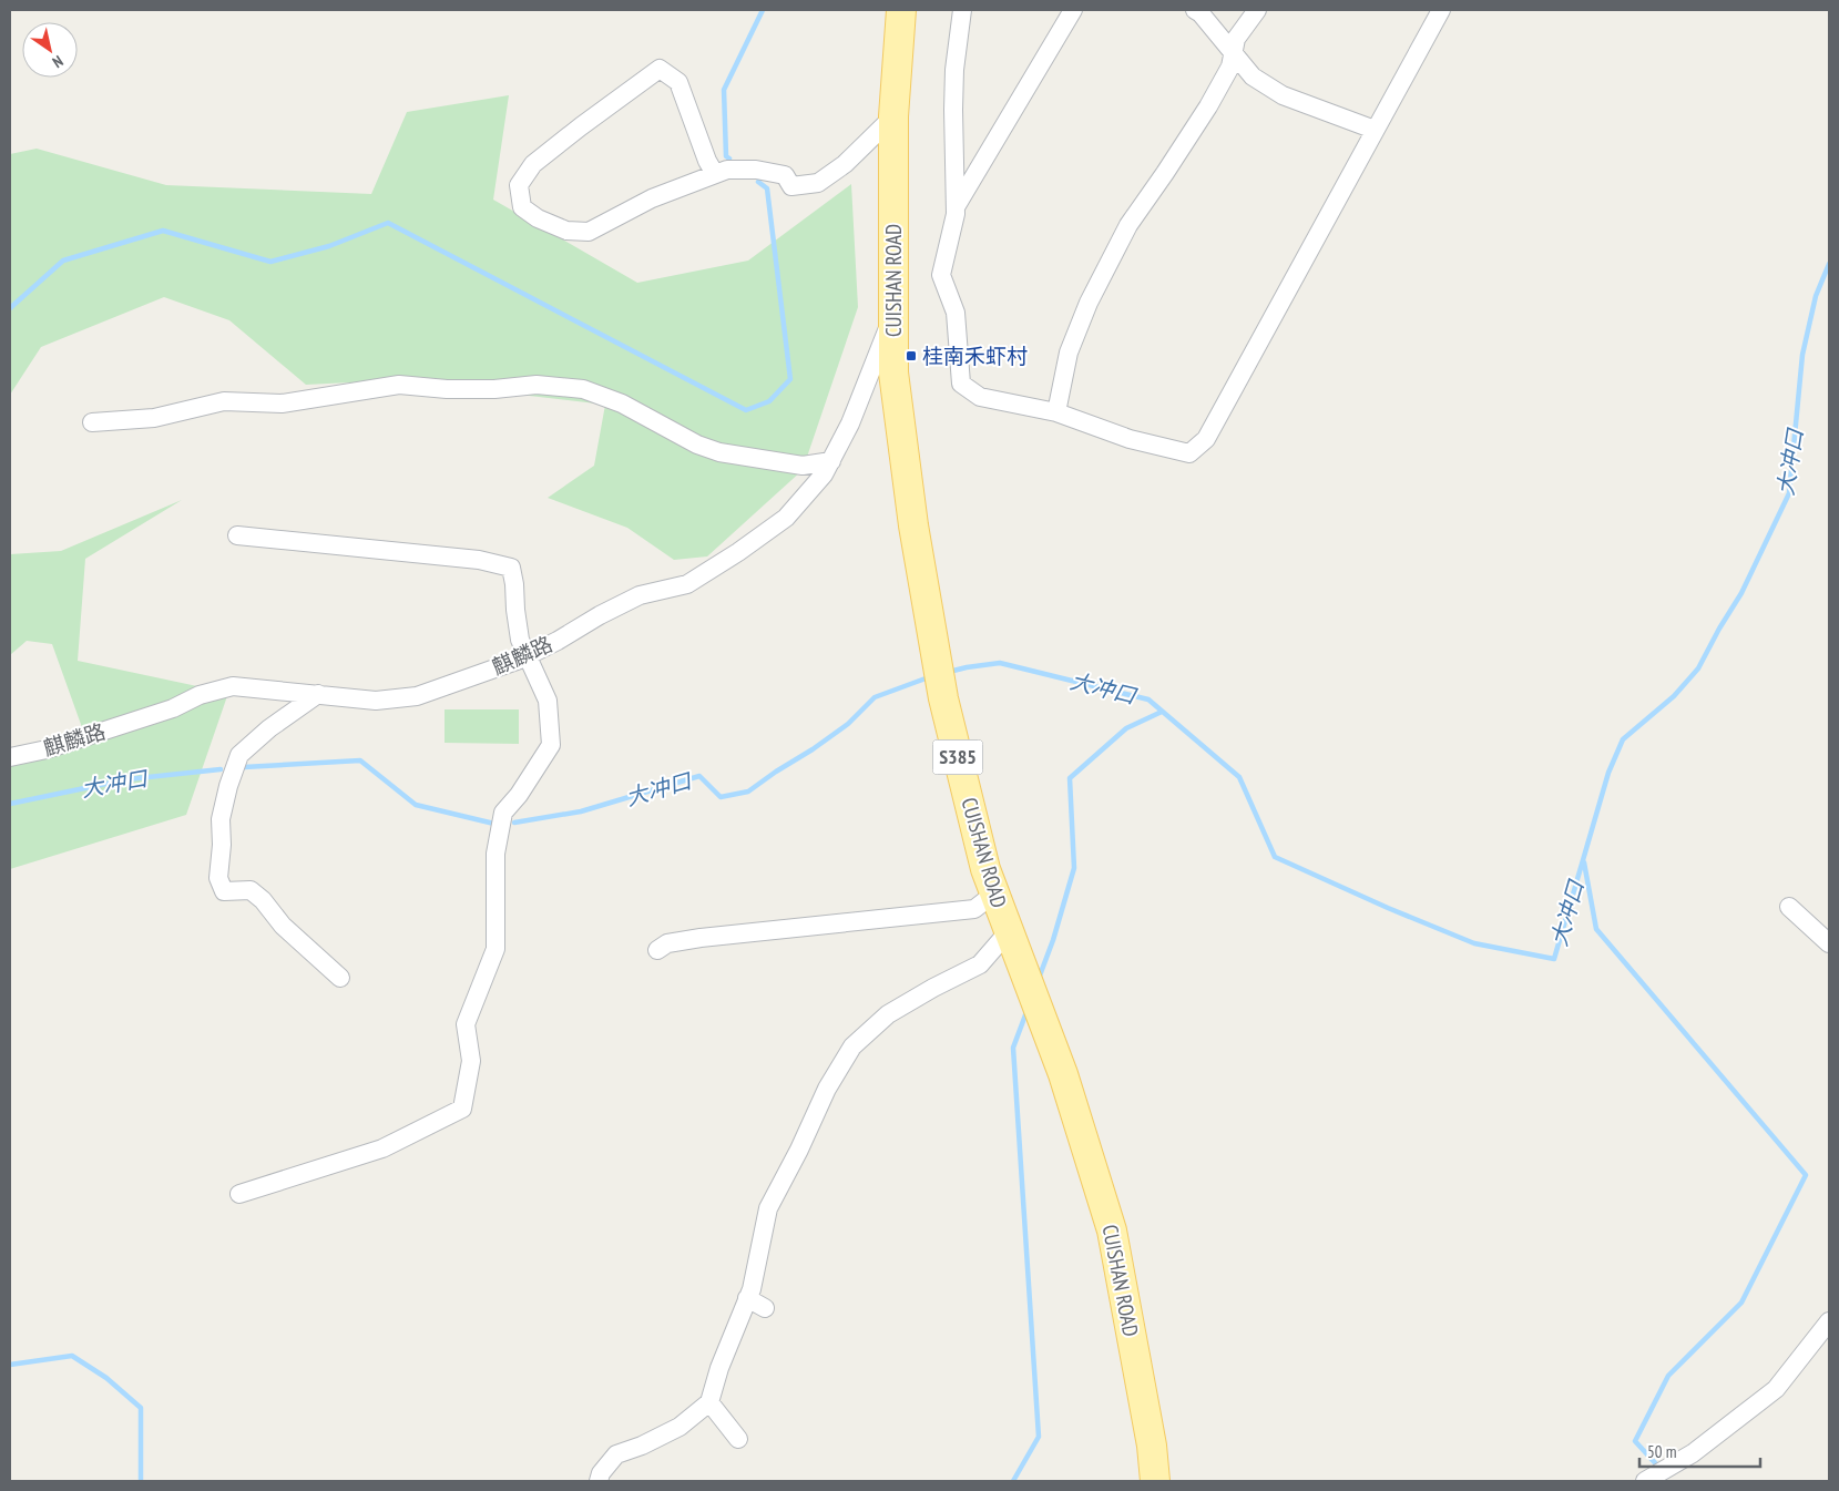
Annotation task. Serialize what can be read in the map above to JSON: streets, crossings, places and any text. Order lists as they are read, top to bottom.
{
  "streets": {
    "main road": ["CUISHAN ROAD", "S385"],
    "street": ["麒麟路"]
  },
  "crossings": [
    ["CUISHAN ROAD", "麒麟路"]
  ],
  "water": ["大冲口"],
  "places": {
    "transit": ["桂南禾虾村"]
  },
  "scale_bar": "50 m",
  "north": "bottom right"
}
